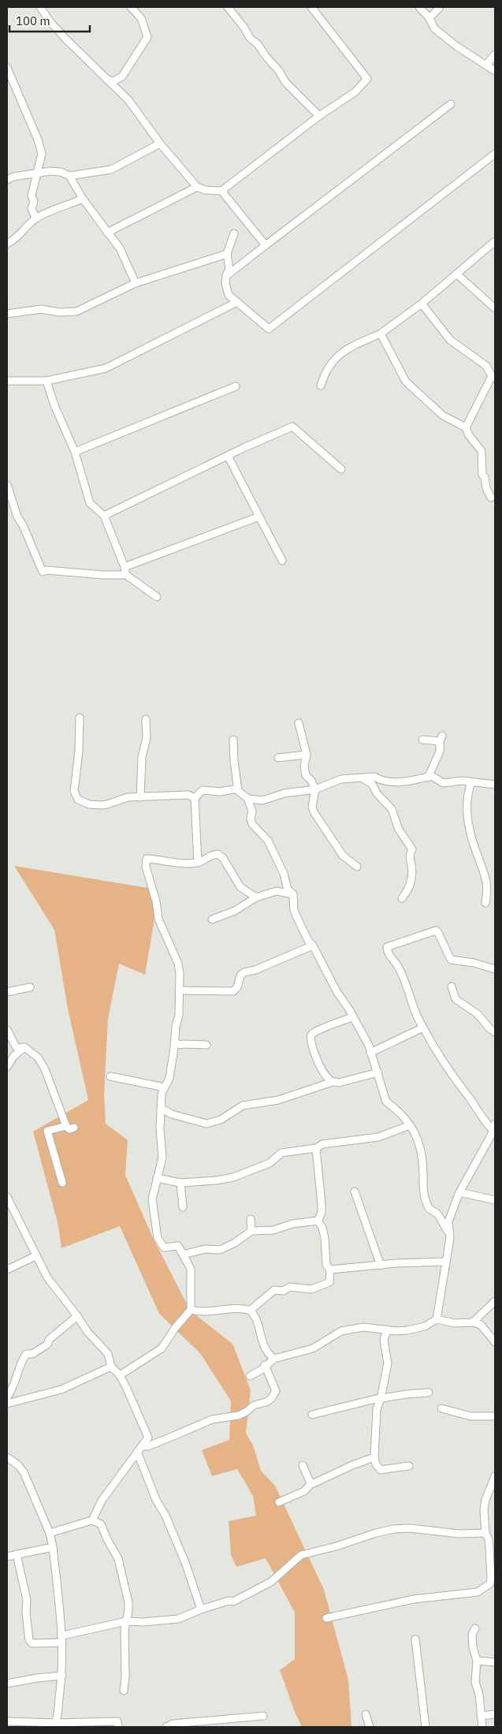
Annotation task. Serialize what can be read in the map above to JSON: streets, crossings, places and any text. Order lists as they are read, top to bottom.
{
  "scale_bar": "100 m"
}
